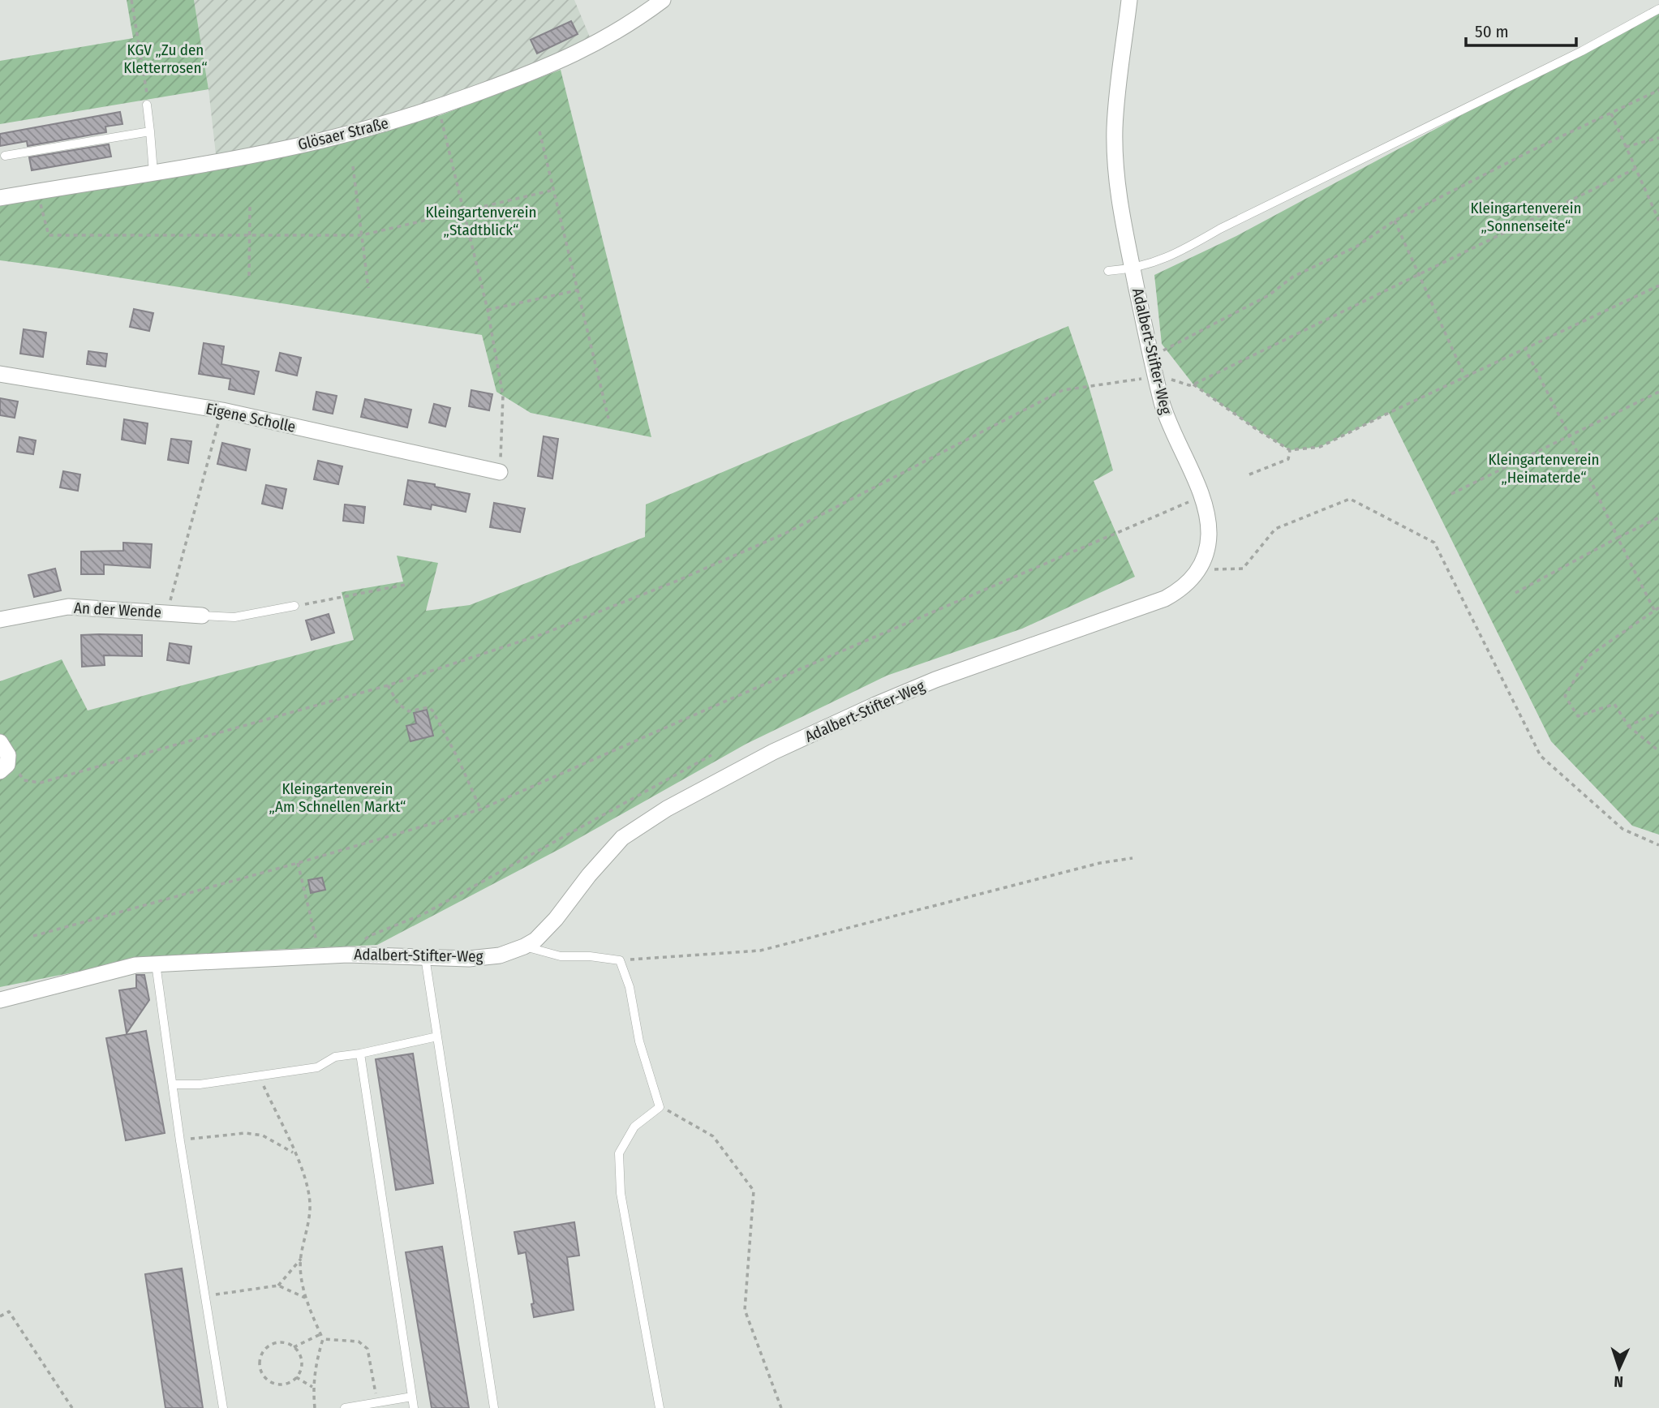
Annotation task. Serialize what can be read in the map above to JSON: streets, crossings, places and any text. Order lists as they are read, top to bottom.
{
  "streets": {
    "street": [
      "Glösaer Straße",
      "Adalbert-Stifter-Weg",
      "Eigene Scholle",
      "An der Wende"
    ]
  },
  "parks": [
    "KGV „Zu den Kletterrosen“",
    "Kleingartenverein „Sonnenseite“",
    "Kleingartenverein „Stadtblick“",
    "Kleingartenverein „Heimaterde“",
    "Kleingartenverein „Am Schnellen Markt“"
  ],
  "scale_bar": "50 m",
  "north": "bottom"
}
